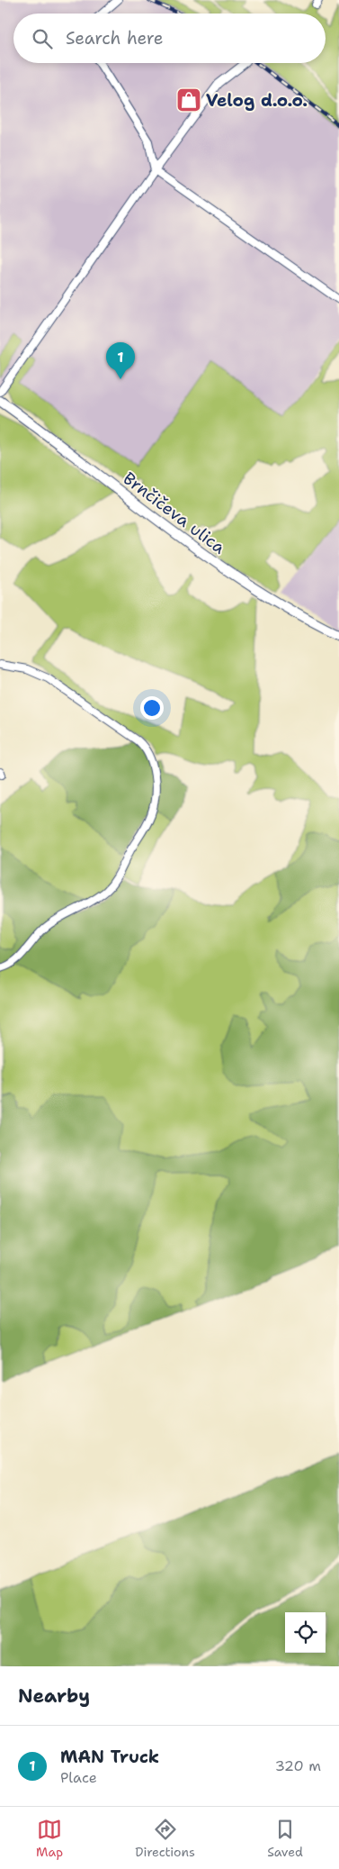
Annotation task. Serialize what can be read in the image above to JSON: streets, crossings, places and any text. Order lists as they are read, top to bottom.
{
  "streets": {
    "street": ["Brnčičeva ulica"]
  },
  "places": {
    "shop": ["Velog d.o.o."]
  },
  "page": {
    "search": "Search here",
    "pins": "1",
    "heading": "Nearby",
    "list": [
      {
        "mark": "1",
        "name": "MAN Truck",
        "note": "Place",
        "value": "320 m"
      }
    ],
    "nav": ["Map", "Directions", "Saved"]
  }
}
